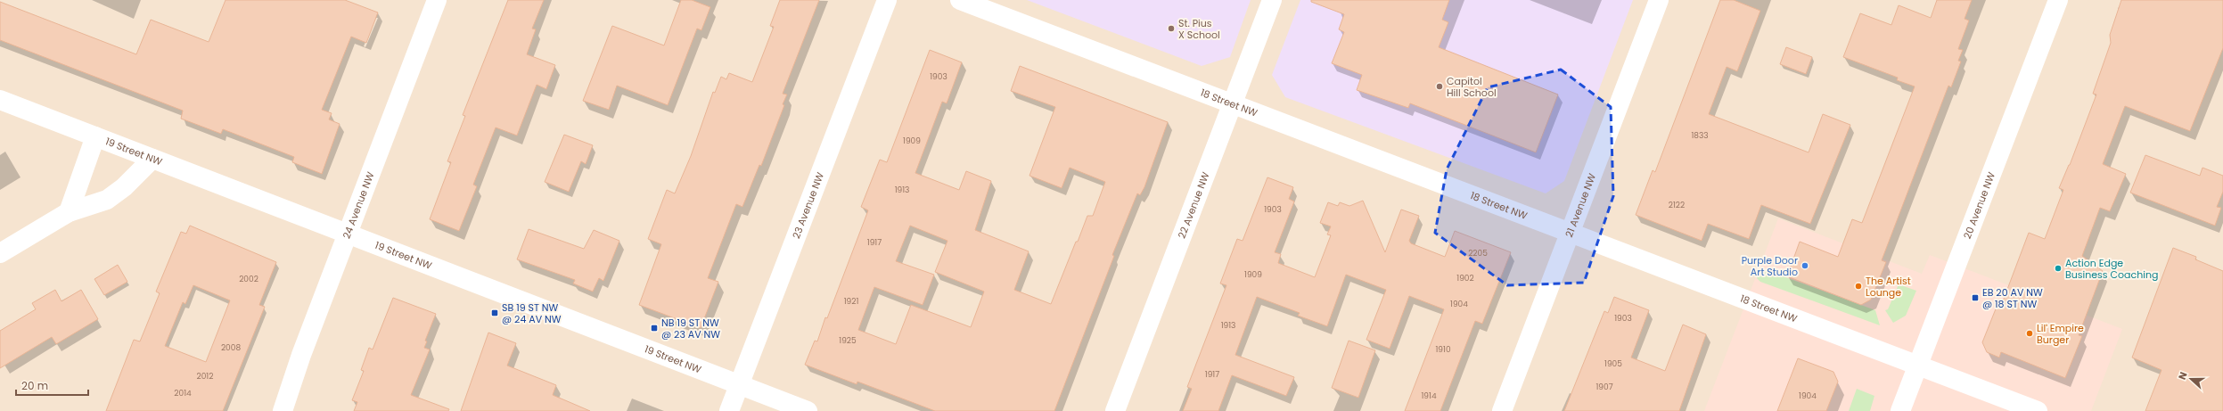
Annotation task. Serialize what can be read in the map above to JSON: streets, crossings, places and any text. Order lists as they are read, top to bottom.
{
  "streets": {
    "street": [
      "18 Street NW",
      "19 Street NW",
      "24 Avenue NW",
      "22 Avenue NW",
      "21 Avenue NW",
      "20 Avenue NW",
      "23 Avenue NW"
    ]
  },
  "crossings": [
    ["18 Street NW", "22 Avenue NW"],
    ["18 Street NW", "21 Avenue NW"],
    ["18 Street NW", "20 Avenue NW"],
    ["19 Street NW", "24 Avenue NW"],
    ["19 Street NW", "23 Avenue NW"]
  ],
  "places": {
    "other": [
      "St. Pius X School",
      "Capitol Hill School",
      "Purple Door Art Studio",
      "Action Edge Business Coaching",
      "The Artist Lounge",
      "Lil' Empire Burger"
    ],
    "transit": ["EB 20 AV NW @ 18 ST NW", "SB 19 ST NW @ 24 AV NW", "NB 19 ST NW @ 23 AV NW"]
  },
  "house_numbers": [
    "1903",
    "1833",
    "1909",
    "1913",
    "2122",
    "1903",
    "1917",
    "2205",
    "1909",
    "1902",
    "2002",
    "1921",
    "1904",
    "1903",
    "1913",
    "1925",
    "2008",
    "1910",
    "1905",
    "1917",
    "2012",
    "1907",
    "2014",
    "1914",
    "1904"
  ],
  "scale_bar": "20 m",
  "north": "left"
}
